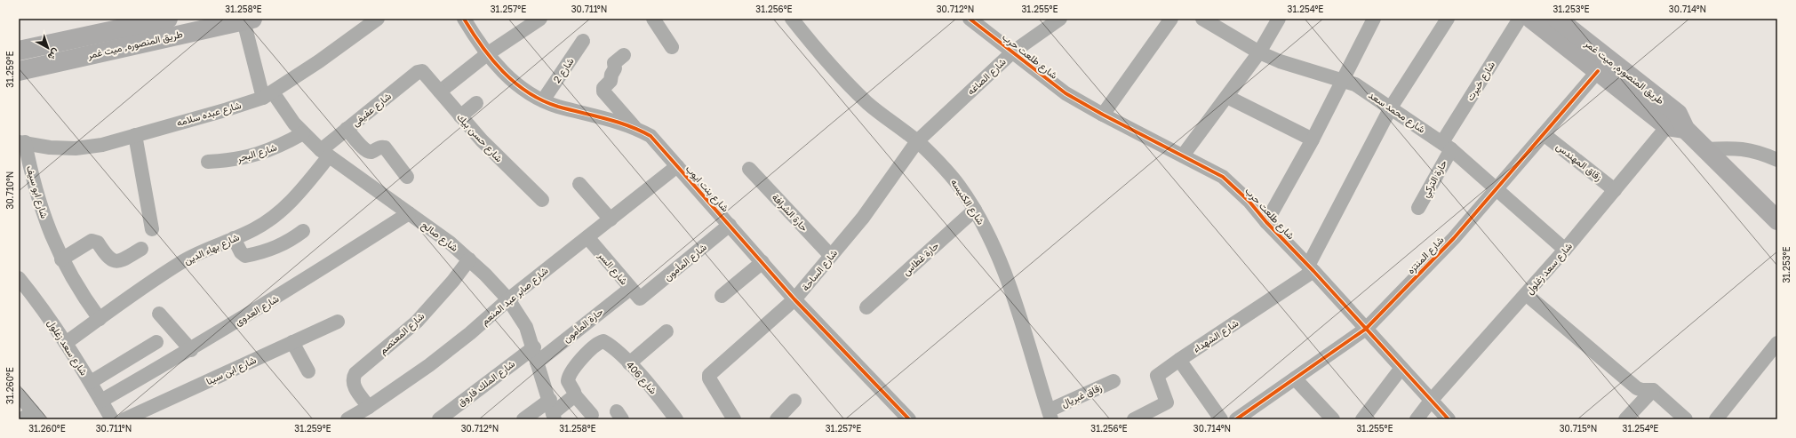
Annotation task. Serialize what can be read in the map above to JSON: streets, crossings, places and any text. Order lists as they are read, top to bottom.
{
  "streets": {
    "main road": ["طريق المنصوره, ميت غمر"],
    "street": [
      "شارع طلعت حرب",
      "شارع 2",
      "شارع الصاغه",
      "شارع خيرت",
      "شارع عفيفى",
      "شارع محمد سعد",
      "شارع عبده سلامه",
      "شارع حسن بيك",
      "شارع البحر",
      "زقاق المهندس",
      "حارة التركي",
      "شارع بنت ايوب",
      "شارع ابو سيف",
      "شارع الكنيسه",
      "حارة الشرافة",
      "شارع صالح",
      "شارع بهاء الدين",
      "شارع المنتزه",
      "حارة غطاس",
      "شارع المأمون",
      "شارع السر",
      "شارع سعد زغلول",
      "شارع الساحة",
      "شارع صابر عبد المنعم",
      "شارع العدوى",
      "حارة المأمون",
      "شارع المعتصم",
      "شارع الشهداء",
      "شارع ابن سينا",
      "شارع 406",
      "شارع الملك فاروق",
      "زقاق غبريال"
    ]
  },
  "crossings": [
    ["طريق المنصوره, ميت غمر", "شارع صالح"],
    ["طريق المنصوره, ميت غمر", "شارع المنتزه"],
    ["طريق المنصوره, ميت غمر", "شارع سعد زغلول"],
    ["شارع طلعت حرب", "شارع الصاغه"],
    ["شارع طلعت حرب", "شارع المنتزه"],
    ["شارع طلعت حرب", "شارع سعد زغلول"],
    ["شارع طلعت حرب", "شارع الشهداء"],
    ["شارع 2", "شارع بنت ايوب"],
    ["شارع الصاغه", "شارع الكنيسه"],
    ["شارع الصاغه", "شارع الساحة"],
    ["شارع خيرت", "شارع محمد سعد"],
    ["شارع خيرت", "حارة التركي"],
    ["شارع عفيفى", "شارع حسن بيك"],
    ["شارع عفيفى", "شارع صالح"],
    ["شارع عفيفى", "شارع بهاء الدين"],
    ["شارع محمد سعد", "حارة التركي"],
    ["شارع محمد سعد", "شارع المنتزه"],
    ["شارع محمد سعد", "شارع سعد زغلول"],
    ["شارع عبده سلامه", "شارع ابو سيف"],
    ["شارع عبده سلامه", "شارع صالح"],
    ["شارع البحر", "شارع صالح"],
    ["زقاق المهندس", "شارع المنتزه"],
    ["زقاق المهندس", "شارع سعد زغلول"],
    ["شارع بنت ايوب", "شارع المأمون"],
    ["شارع بنت ايوب", "شارع الساحة"],
    ["شارع بنت ايوب", "شارع صابر عبد المنعم"],
    ["شارع ابو سيف", "شارع بهاء الدين"],
    ["شارع الكنيسه", "حارة غطاس"],
    ["شارع الكنيسه", "شارع الساحة"],
    ["شارع الكنيسه", "زقاق غبريال"],
    ["حارة الشرافة", "شارع الساحة"],
    ["شارع صالح", "شارع بهاء الدين"],
    ["شارع صالح", "شارع صابر عبد المنعم"],
    ["شارع صالح", "شارع العدوى"],
    ["شارع صالح", "حارة المأمون"],
    ["شارع صالح", "شارع المعتصم"],
    ["شارع صالح", "شارع الملك فاروق"],
    ["شارع بهاء الدين", "شارع سعد زغلول"],
    ["شارع المأمون", "شارع السر"],
    ["شارع السر", "شارع صابر عبد المنعم"],
    ["شارع السر", "حارة المأمون"],
    ["شارع سعد زغلول", "شارع العدوى"],
    ["شارع صابر عبد المنعم", "شارع المعتصم"]
  ],
  "north": "bottom right",
  "coordinates": [
    "31.258°E",
    "31.257°E",
    "30.711°N",
    "31.256°E",
    "30.712°N",
    "31.255°E",
    "31.254°E",
    "31.253°E",
    "30.714°N",
    "31.259°E",
    "30.710°N",
    "31.260°E",
    "30.715°N"
  ]
}
